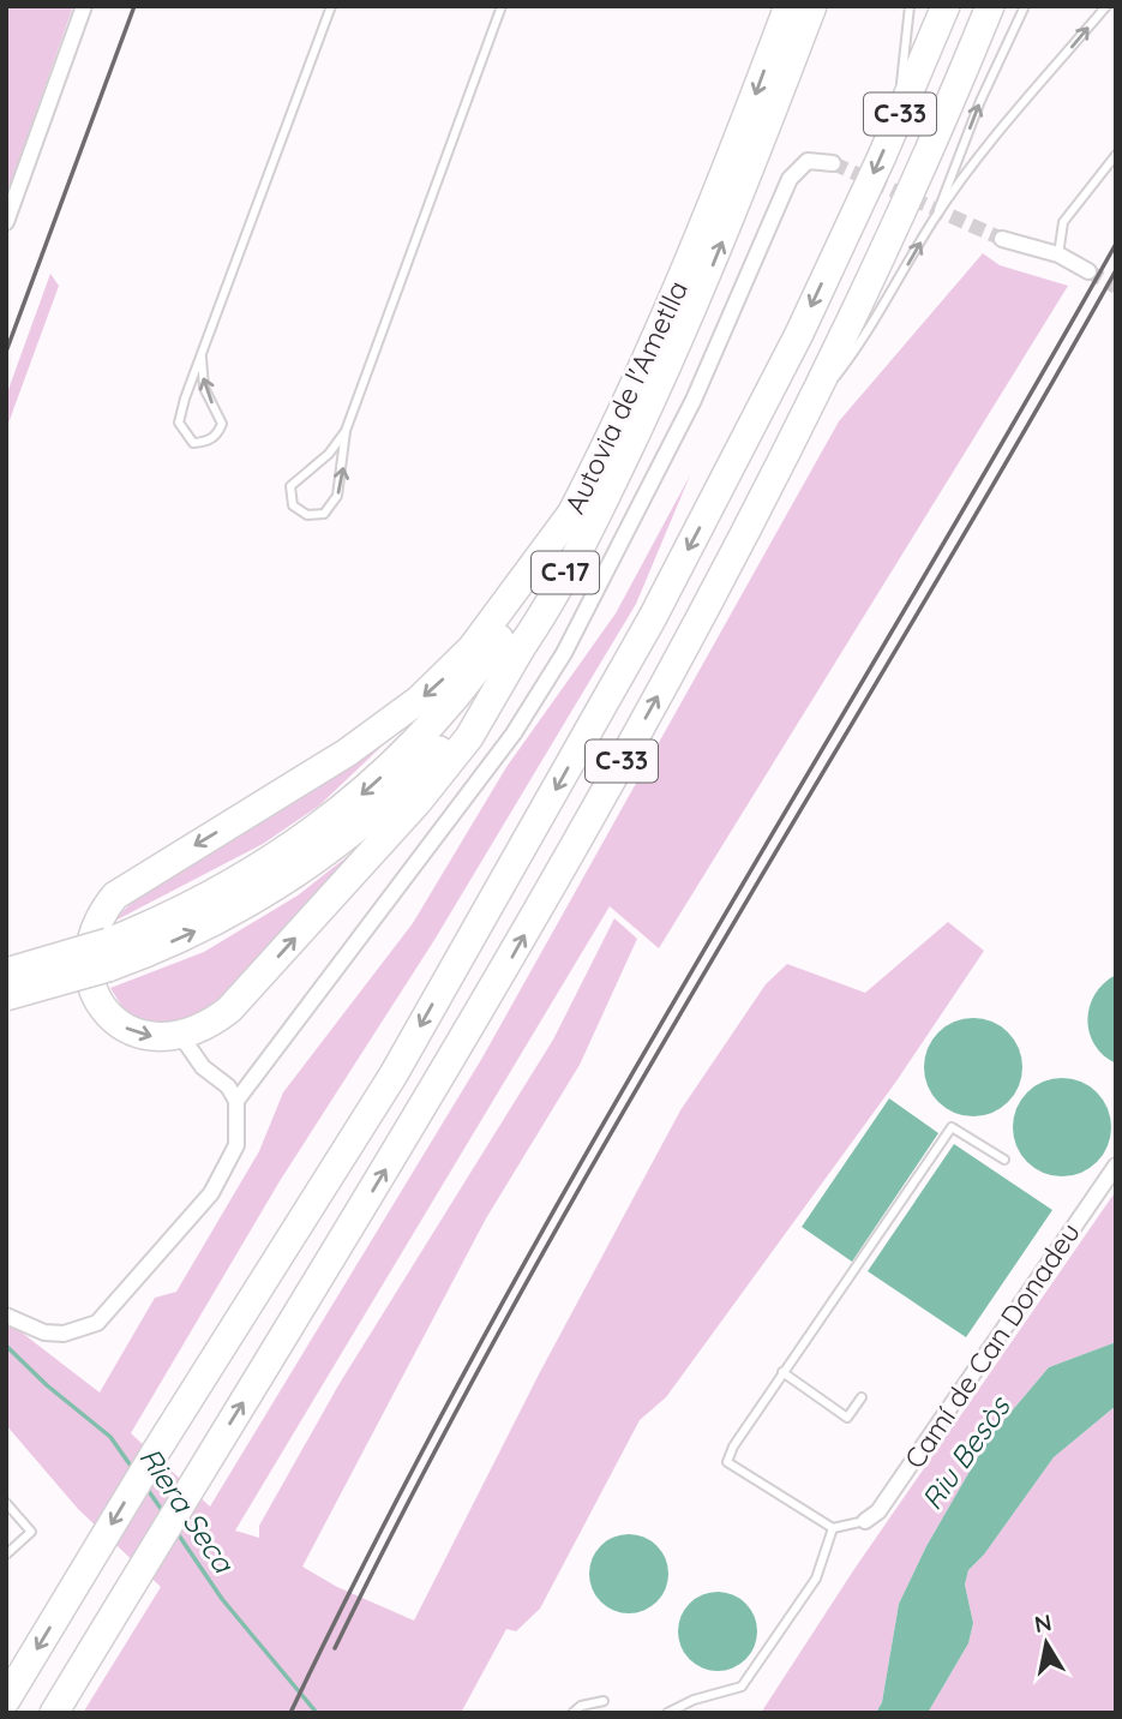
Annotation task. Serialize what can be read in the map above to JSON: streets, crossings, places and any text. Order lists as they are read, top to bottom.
{
  "streets": {
    "highway": ["C-33", "Autovia de l'Ametlla", "C-17"],
    "street": ["Camí de Can Donadeu"]
  },
  "crossings": [
    ["Autovia de l'Ametlla", "C-17"]
  ],
  "water": ["Riu Besòs", "Riera Seca"],
  "north": "top"
}
